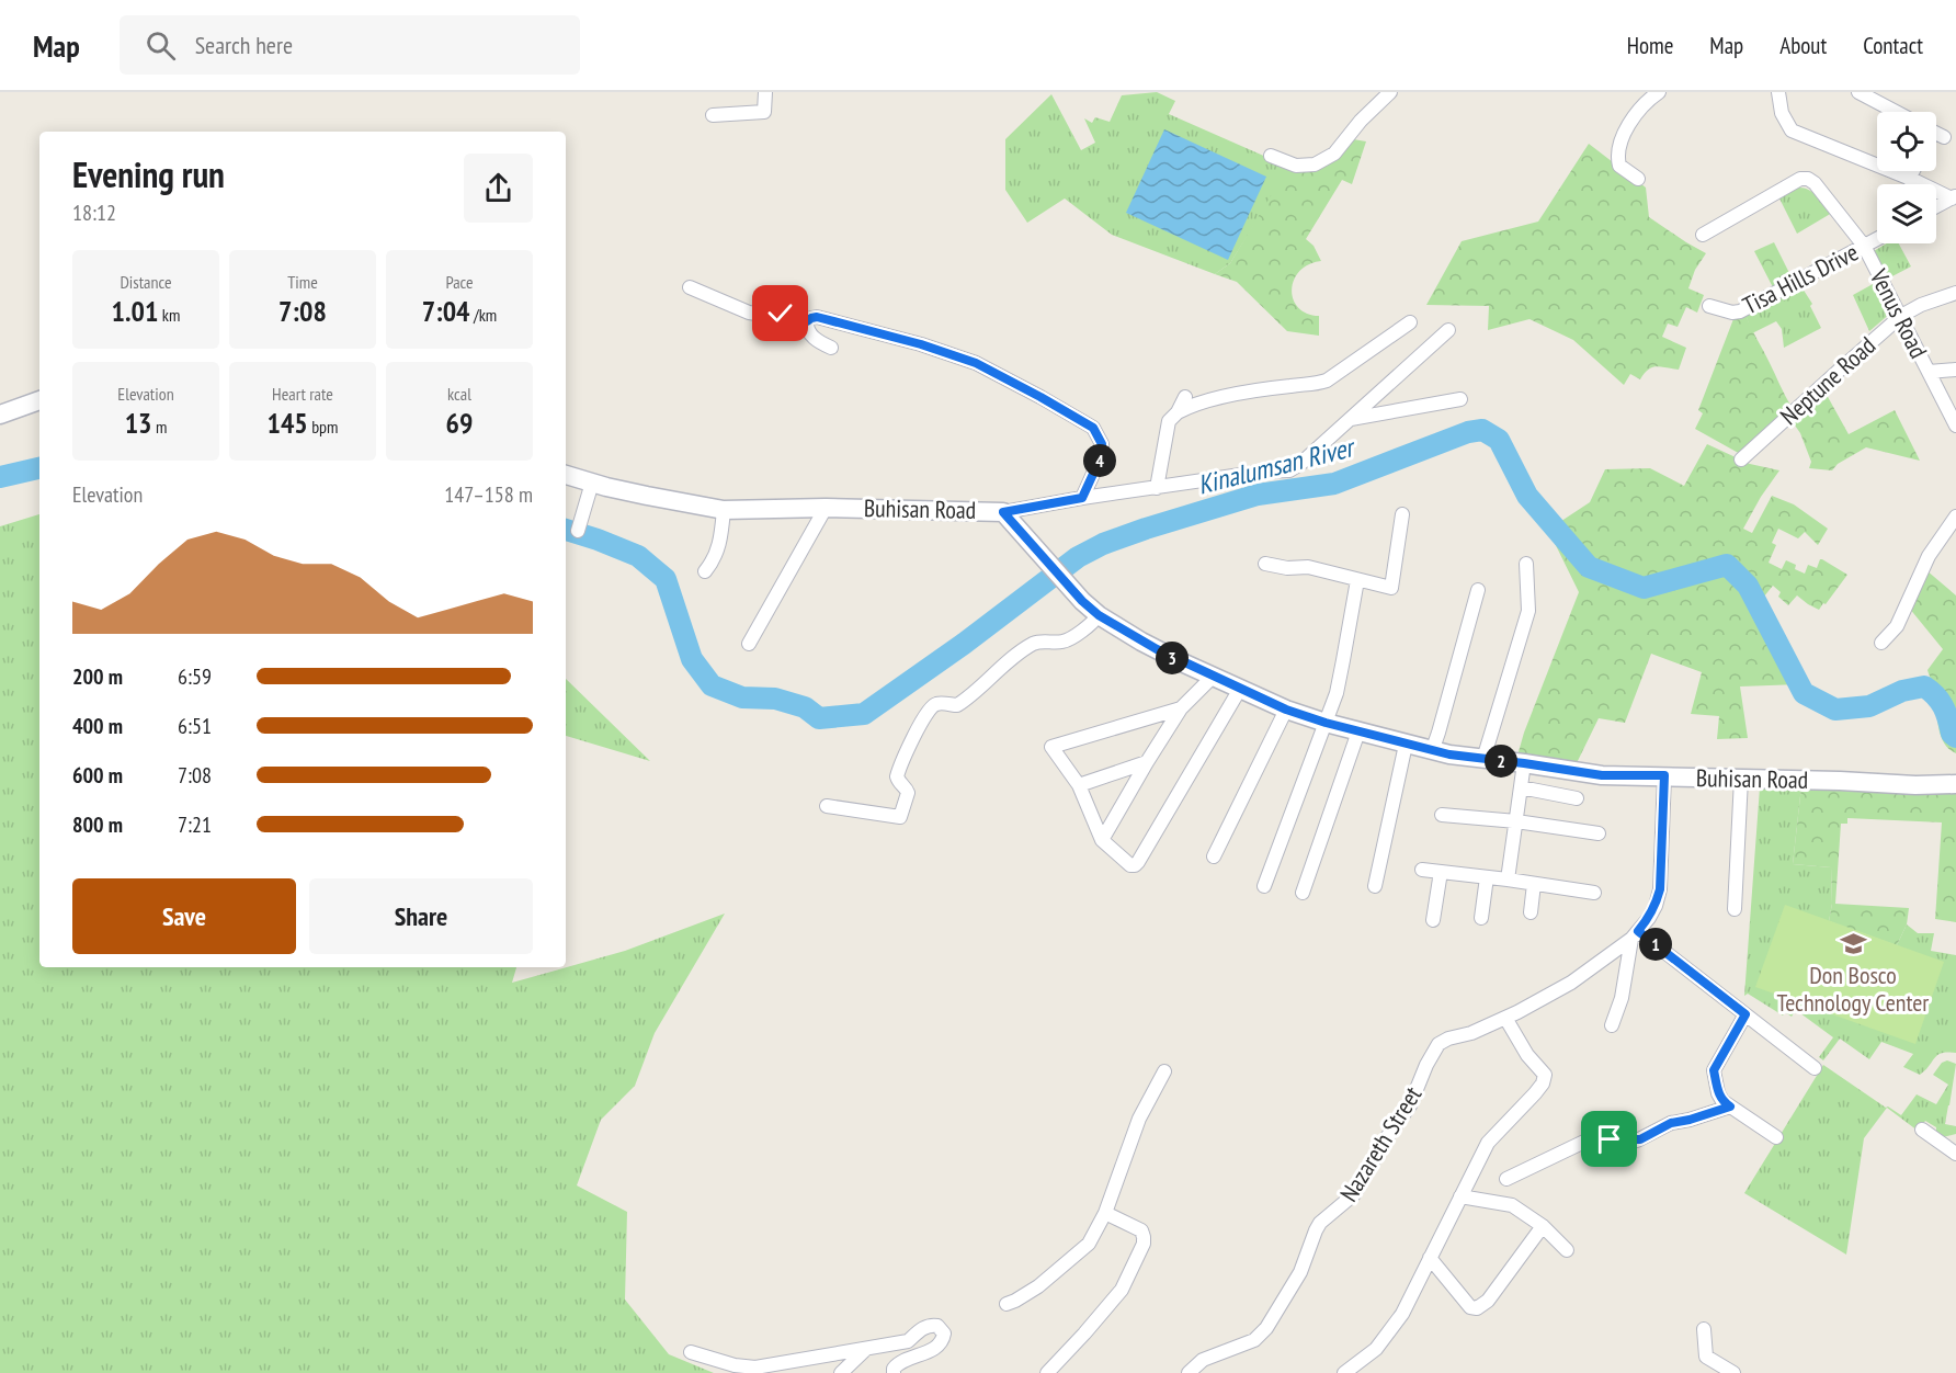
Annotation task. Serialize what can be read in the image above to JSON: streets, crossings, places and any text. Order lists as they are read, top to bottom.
{
  "streets": {
    "street": [
      "Tisa Hills Drive",
      "Venus Road",
      "Neptune Road",
      "Buhisan Road",
      "Nazareth Street"
    ]
  },
  "crossings": [
    ["Tisa Hills Drive", "Venus Road"],
    ["Venus Road", "Neptune Road"],
    ["Buhisan Road", "Nazareth Street"]
  ],
  "water": ["Kinalumsan River"],
  "places": {
    "school or university": ["Don Bosco Technology Center"]
  },
  "page": {
    "header": "Map",
    "search": "Search here",
    "nav": [
      "Home",
      "Map",
      "About",
      "Contact"
    ],
    "heading": ["Evening run", "18:12"],
    "stats": [
      ["Distance", "1.01 km"],
      ["Time", "7:08"],
      ["Pace", "7:04 /km"],
      ["Elevation", "13 m"],
      ["Heart rate", "145 bpm"],
      ["kcal", "69"]
    ],
    "pins": [
      "4",
      "3",
      "2",
      "1"
    ],
    "chart": ["Elevation", "147–158 m"],
    "list": [
      {
        "name": "200 m",
        "note": "6:59"
      },
      {
        "name": "400 m",
        "note": "6:51"
      },
      {
        "name": "600 m",
        "note": "7:08"
      },
      {
        "name": "800 m",
        "note": "7:21"
      }
    ],
    "buttons": ["Save", "Share"]
  }
}
